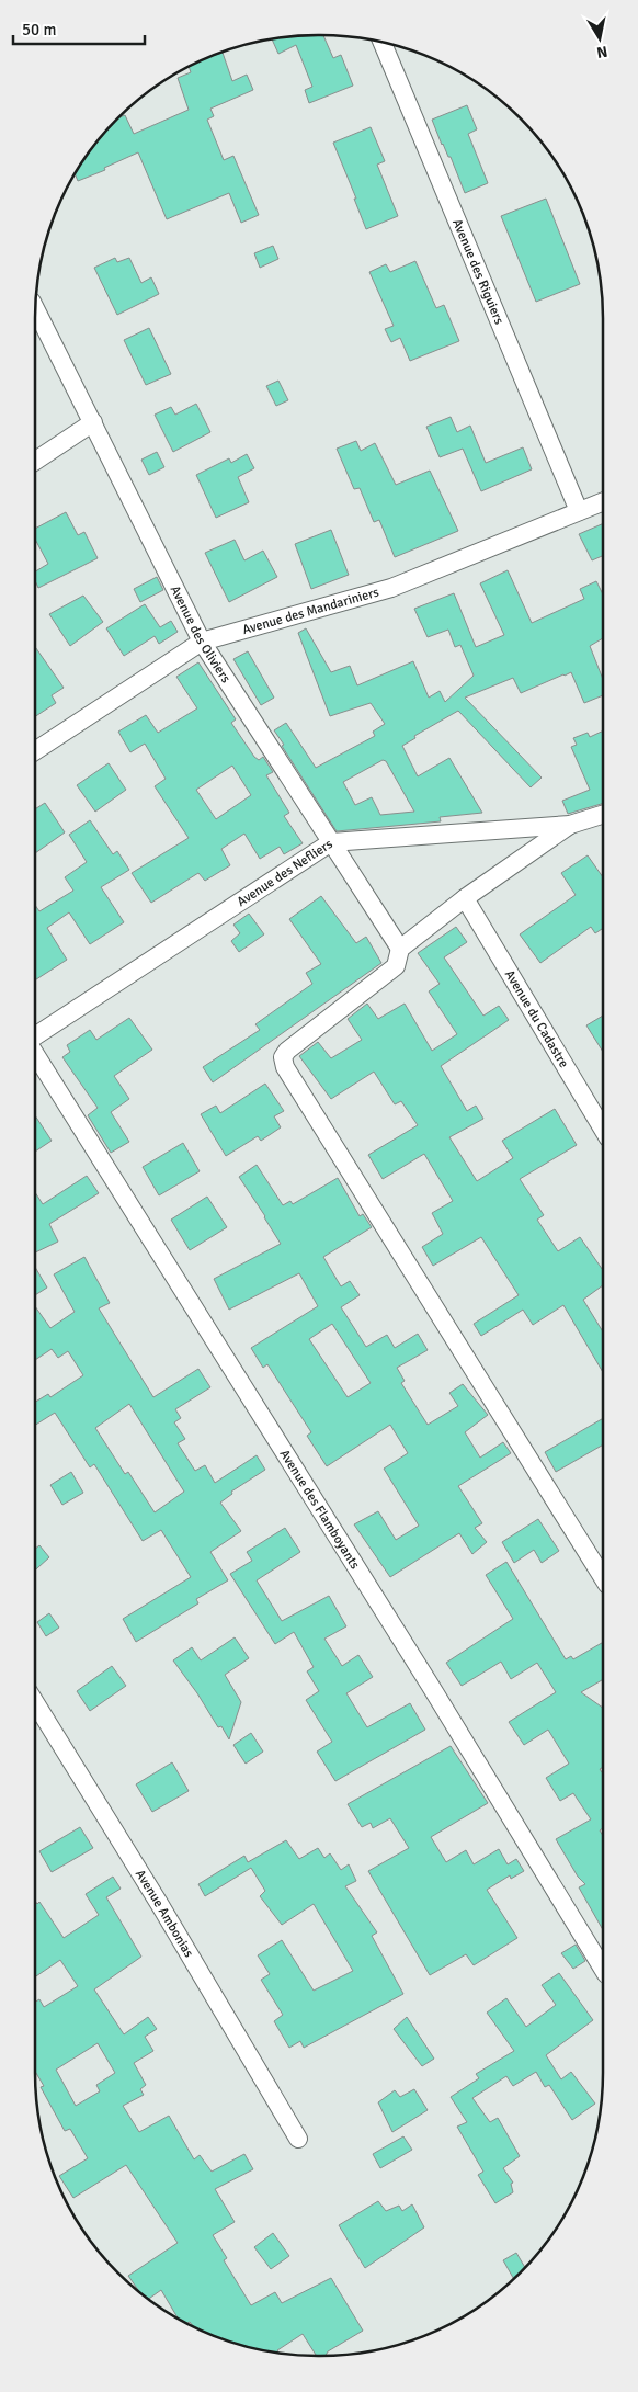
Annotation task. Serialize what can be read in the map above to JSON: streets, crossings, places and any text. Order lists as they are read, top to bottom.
{
  "streets": {
    "street": [
      "Avenue des Riguiers",
      "Avenue des Mandariniers",
      "Avenue des Oliviers",
      "Avenue des Nefliers",
      "Avenue du Cadastre",
      "Avenue des Flamboyants",
      "Avenue Ambonias"
    ]
  },
  "crossings": [
    ["Avenue des Riguiers", "Avenue des Mandariniers"],
    ["Avenue des Mandariniers", "Avenue des Oliviers"],
    ["Avenue des Oliviers", "Avenue des Nefliers"]
  ],
  "scale_bar": "50 m",
  "north": "bottom"
}
